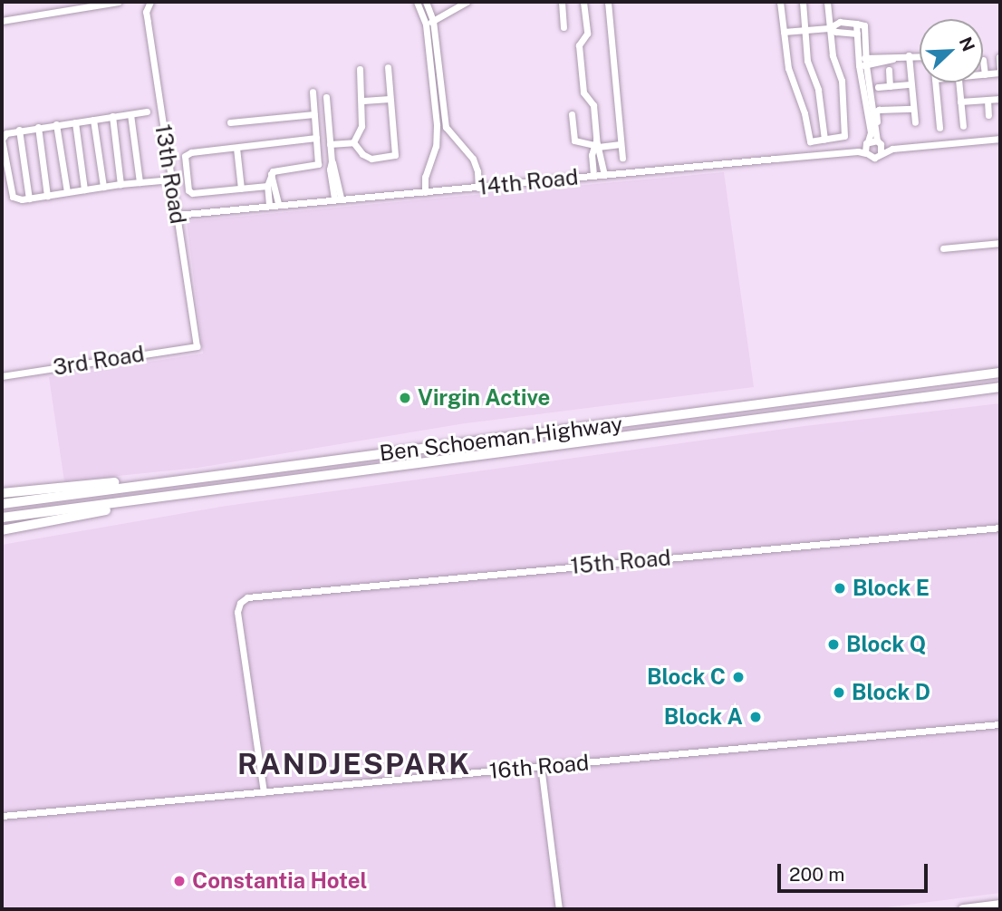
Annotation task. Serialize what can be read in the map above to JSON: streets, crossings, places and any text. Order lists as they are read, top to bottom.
{
  "streets": {
    "highway": ["Ben Schoeman Highway"],
    "street": [
      "13th Road",
      "14th Road",
      "3rd Road",
      "15th Road",
      "16th Road"
    ]
  },
  "crossings": [
    ["13th Road", "14th Road"],
    ["13th Road", "3rd Road"],
    ["15th Road", "16th Road"]
  ],
  "districts": ["RANDJESPARK"],
  "places": [
    "Virgin Active",
    "Block E",
    "Block Q",
    "Block C",
    "Block D",
    "Block A",
    "Constantia Hotel"
  ],
  "scale_bar": "200 m",
  "north": "top right"
}
